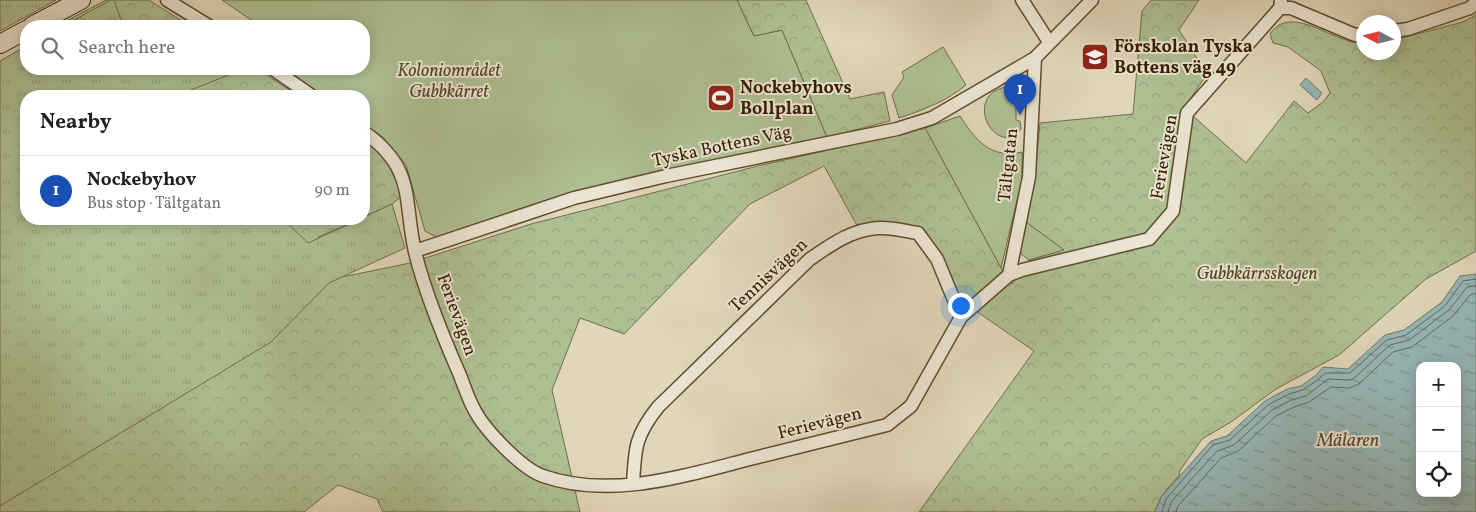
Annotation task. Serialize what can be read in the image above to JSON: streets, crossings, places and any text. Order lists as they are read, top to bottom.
{
  "streets": {
    "street": [
      "Tyska Bottens Väg",
      "Ferievägen",
      "Tältgatan",
      "Tennisvägen"
    ]
  },
  "crossings": [
    ["Tyska Bottens Väg", "Ferievägen"],
    ["Tyska Bottens Väg", "Tältgatan"],
    ["Ferievägen", "Tältgatan"],
    ["Ferievägen", "Tennisvägen"]
  ],
  "water": ["Mälaren"],
  "parks": ["Koloniområdet Gubbkärret", "Gubbkärrsskogen"],
  "places": {
    "school or university": ["Förskolan Tyska Bottens väg 49"],
    "sports": ["Nockebyhovs Bollplan"]
  },
  "north": "left",
  "page": {
    "search": "Search here",
    "pins": "1",
    "heading": "Nearby",
    "list": [
      {
        "mark": "1",
        "name": "Nockebyhov",
        "note": "Bus stop · Tältgatan",
        "value": "90 m"
      }
    ],
    "map_buttons": ["+", "−"]
  }
}
